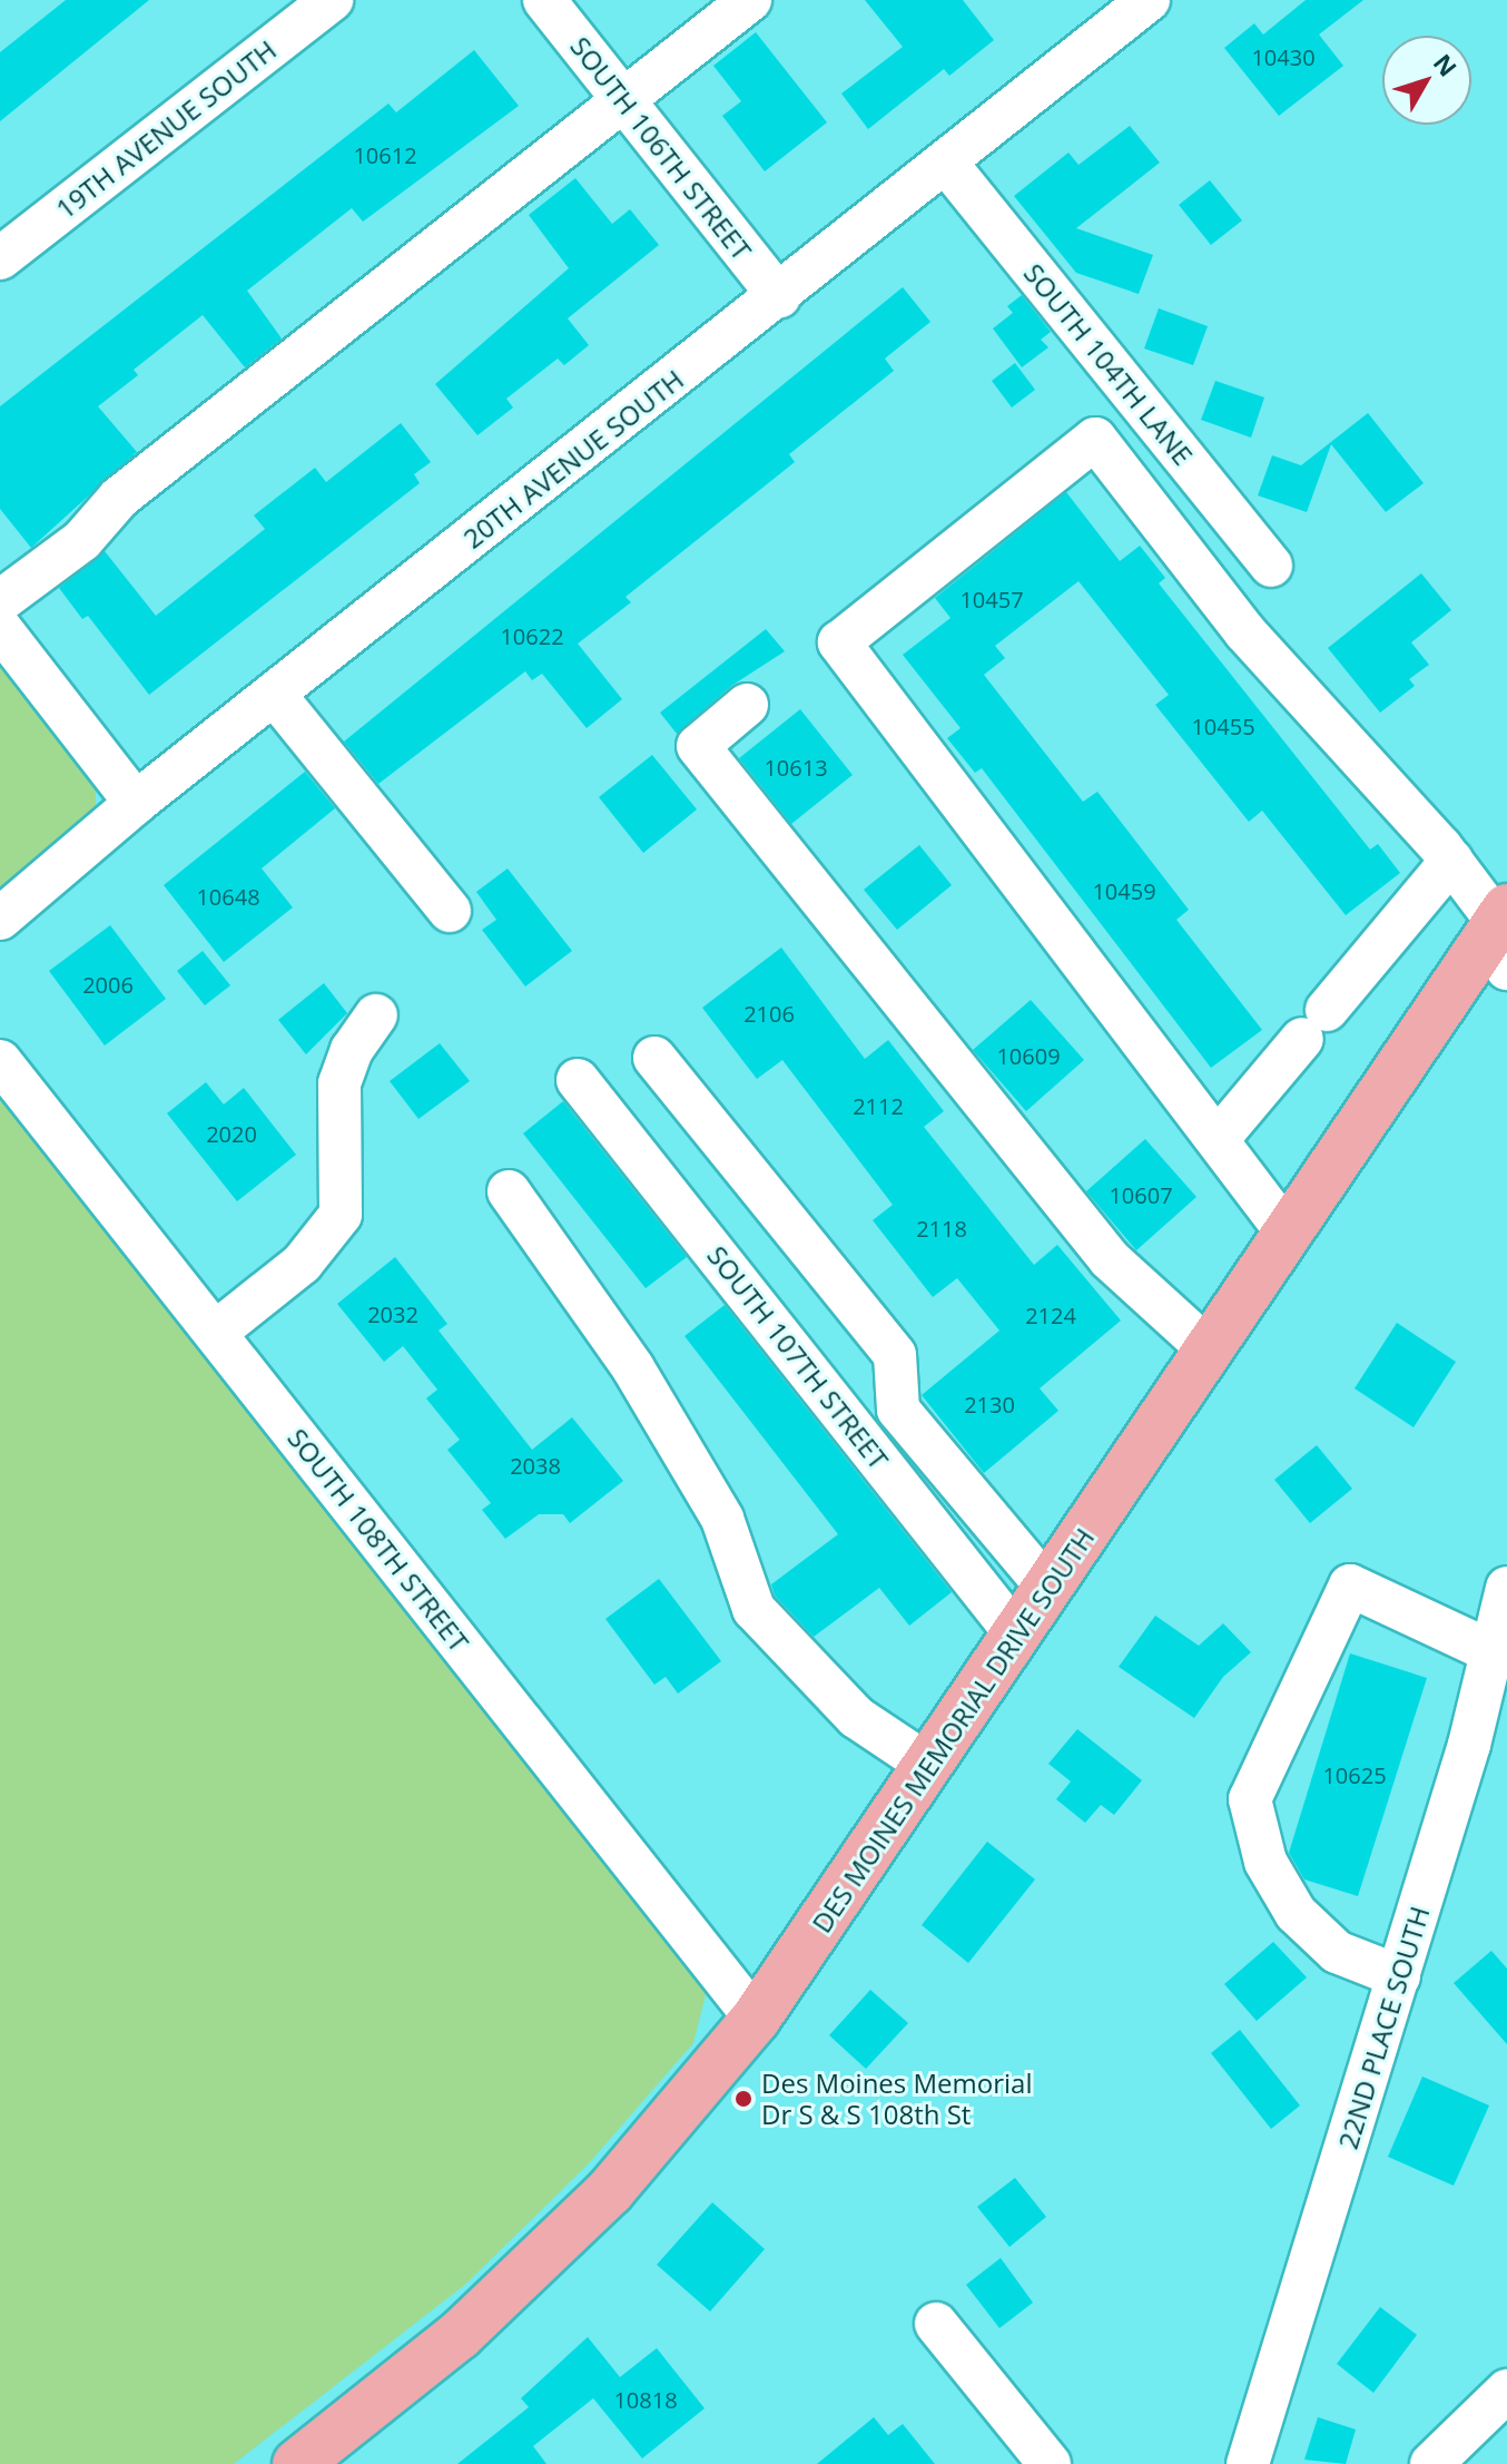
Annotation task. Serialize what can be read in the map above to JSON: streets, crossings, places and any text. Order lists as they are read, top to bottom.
{
  "streets": {
    "main road": ["DES MOINES MEMORIAL DRIVE SOUTH"],
    "street": [
      "19TH AVENUE SOUTH",
      "SOUTH 106TH STREET",
      "SOUTH 104TH LANE",
      "20TH AVENUE SOUTH",
      "SOUTH 107TH STREET",
      "SOUTH 108TH STREET",
      "22ND PLACE SOUTH"
    ]
  },
  "crossings": [
    ["SOUTH 106TH STREET", "20TH AVENUE SOUTH"],
    ["SOUTH 104TH LANE", "20TH AVENUE SOUTH"],
    ["SOUTH 107TH STREET", "DES MOINES MEMORIAL DRIVE SOUTH"],
    ["SOUTH 108TH STREET", "DES MOINES MEMORIAL DRIVE SOUTH"]
  ],
  "places": ["Des Moines Memorial Dr S & S 108th St"],
  "house_numbers": [
    "10430",
    "10612",
    "10457",
    "10622",
    "10455",
    "10613",
    "10459",
    "10648",
    "2006",
    "2106",
    "10609",
    "2112",
    "2020",
    "10607",
    "2118",
    "2032",
    "2124",
    "2130",
    "2038",
    "10625",
    "10818"
  ],
  "north": "top right"
}
